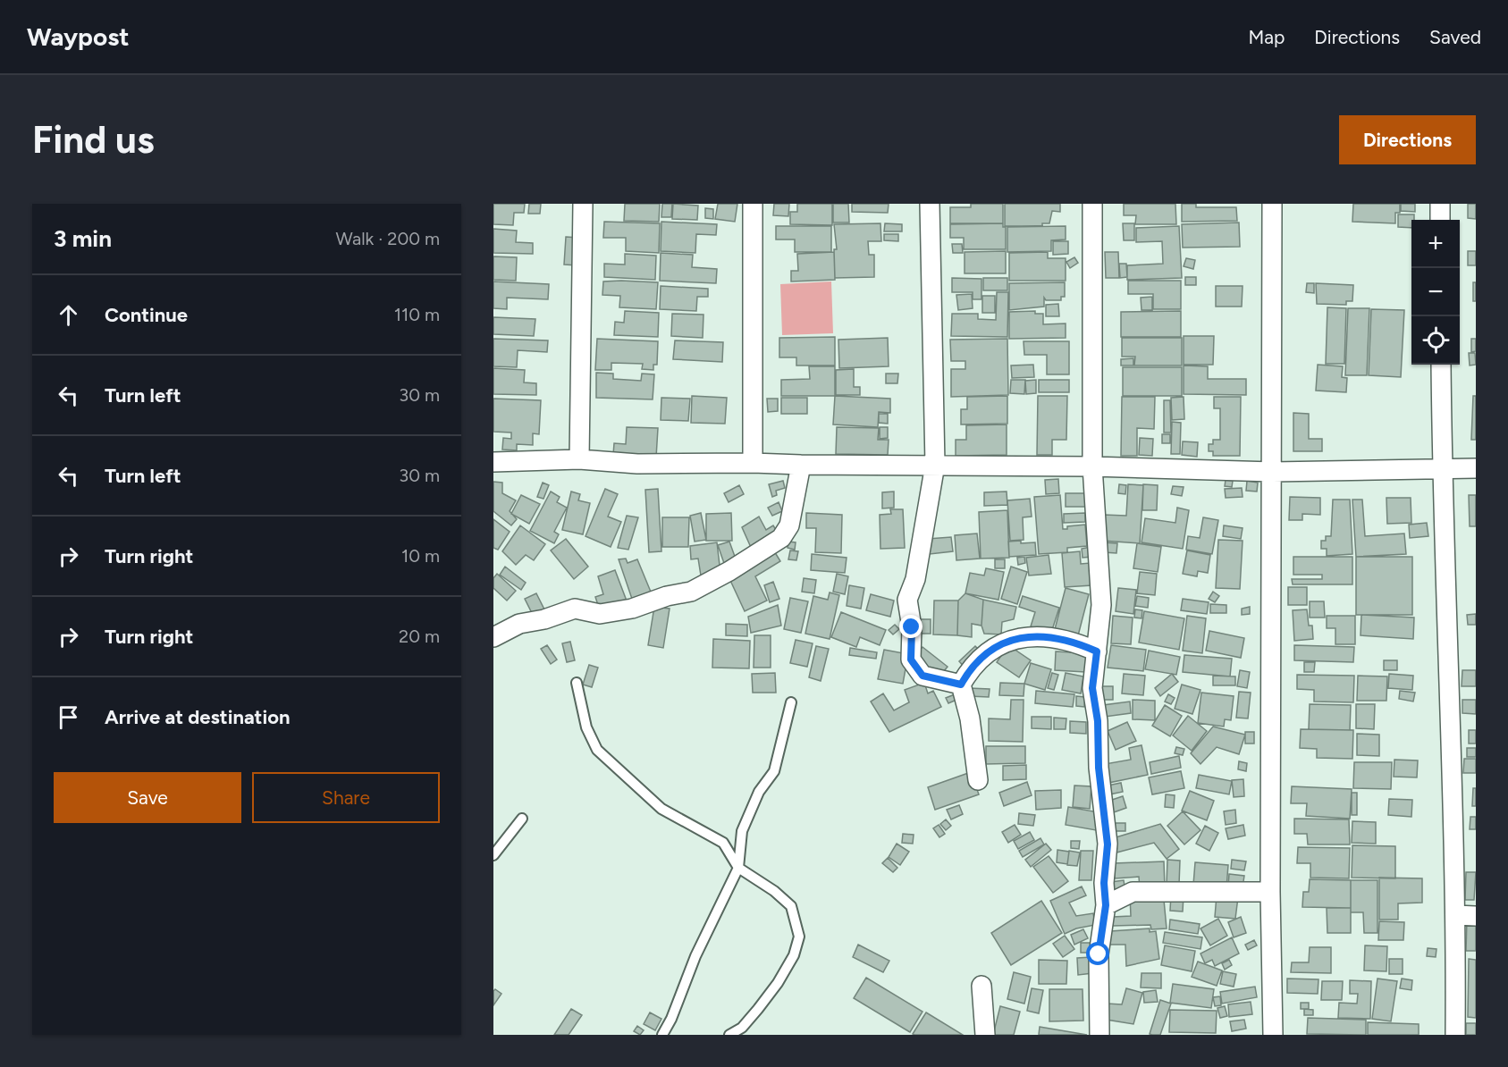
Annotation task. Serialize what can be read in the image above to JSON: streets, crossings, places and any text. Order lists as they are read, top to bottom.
{
  "page": {
    "header": "Waypost",
    "nav": ["Map", "Directions", "Saved"],
    "buttons": [
      "Directions",
      ["Save", "Share"]
    ],
    "title": "Find us",
    "heading": ["3 min", "Walk · 200 m"],
    "map_buttons": ["+", "−"],
    "list": [
      ["Continue", "110 m"],
      ["Turn left", "30 m"],
      ["Turn left", "30 m"],
      ["Turn right", "10 m"],
      ["Turn right", "20 m"],
      "Arrive at destination"
    ]
  }
}
